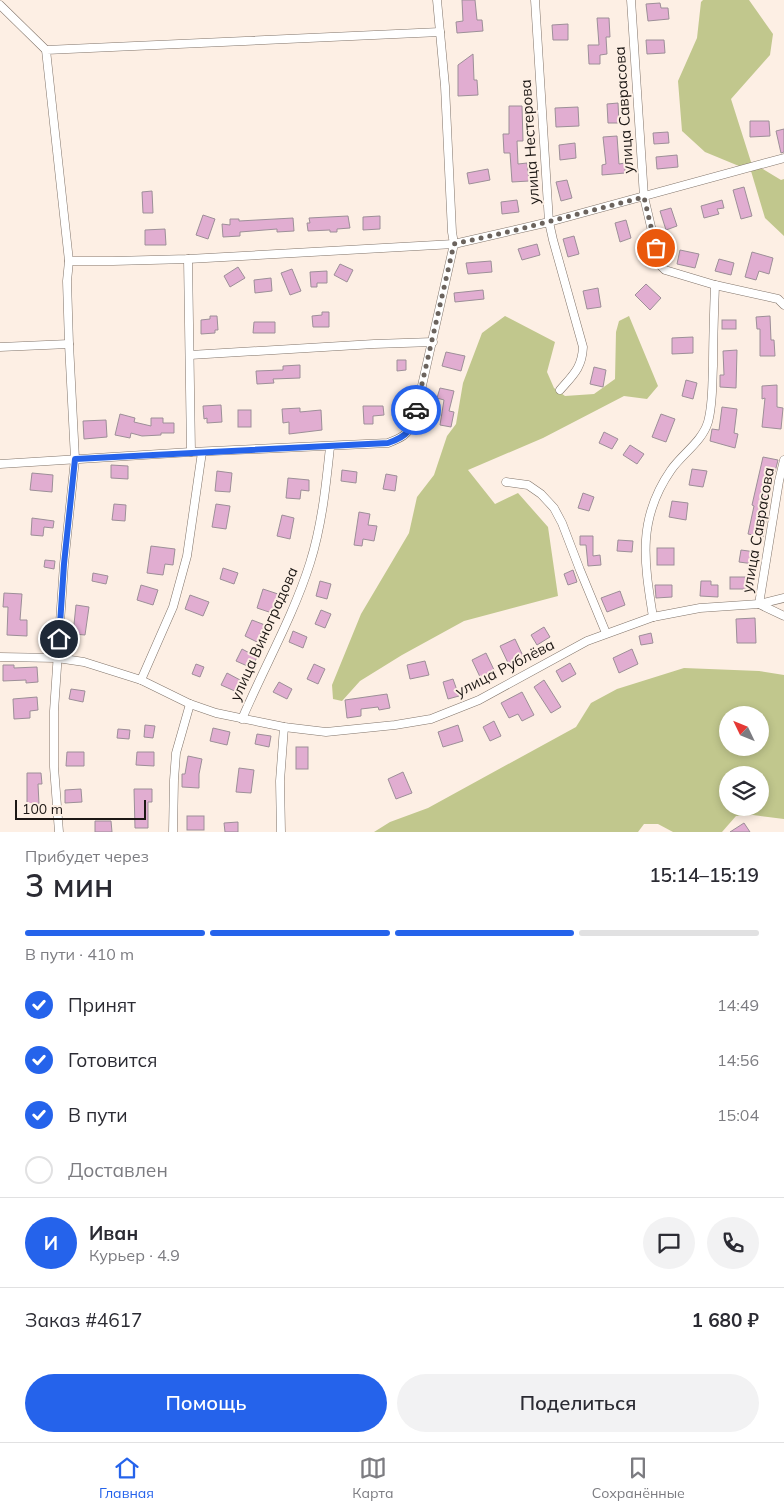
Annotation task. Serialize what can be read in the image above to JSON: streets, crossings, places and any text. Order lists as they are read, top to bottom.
{
  "streets": {
    "street": [
      "улица Саврасова",
      "улица Нестерова",
      "улица Виноградова",
      "улица Рублёва"
    ]
  },
  "crossings": [
    ["улица Саврасова", "улица Рублёва"],
    ["улица Виноградова", "улица Рублёва"]
  ],
  "scale_bar": "100 m",
  "north": "top left",
  "page": {
    "scale": "100 m",
    "heading": ["3 мин", "Прибудет через", "15:14–15:19"],
    "panel": [
      "Иван",
      "Курьер · 4.9",
      "Заказ #4617",
      "1 680 ₽"
    ],
    "bar": "В пути · 410 m",
    "list": [
      ["Принят", "14:49"],
      ["Готовится", "14:56"],
      ["В пути", "15:04"],
      "Доставлен"
    ],
    "round": "И",
    "buttons": ["Помощь", "Поделиться"],
    "tabs": ["Главная", "Карта", "Сохранённые"]
  }
}
